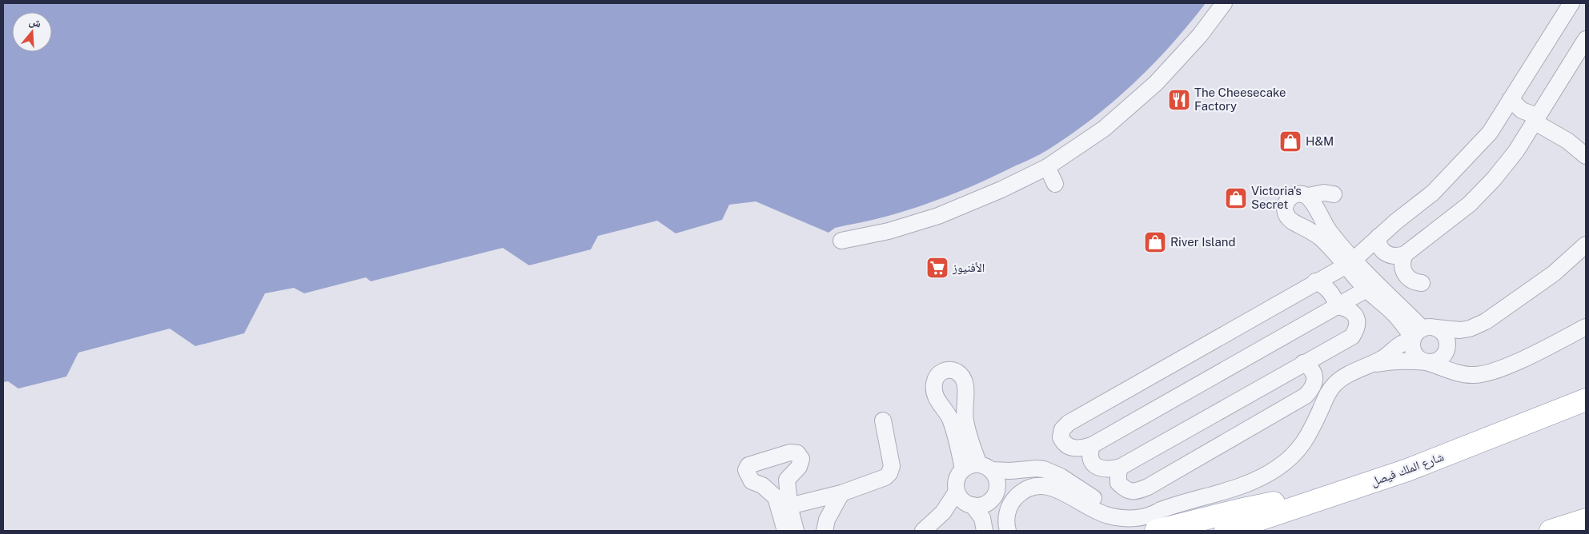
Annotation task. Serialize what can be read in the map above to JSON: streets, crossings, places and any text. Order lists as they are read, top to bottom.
{
  "streets": {
    "highway": ["شارع الملك فيصل"]
  },
  "places": {
    "restaurant": ["The Cheesecake Factory"],
    "shop": ["H&M", "Victoria's Secret", "River Island"],
    "supermarket": ["الأفنيوز"]
  },
  "north": "top"
}
